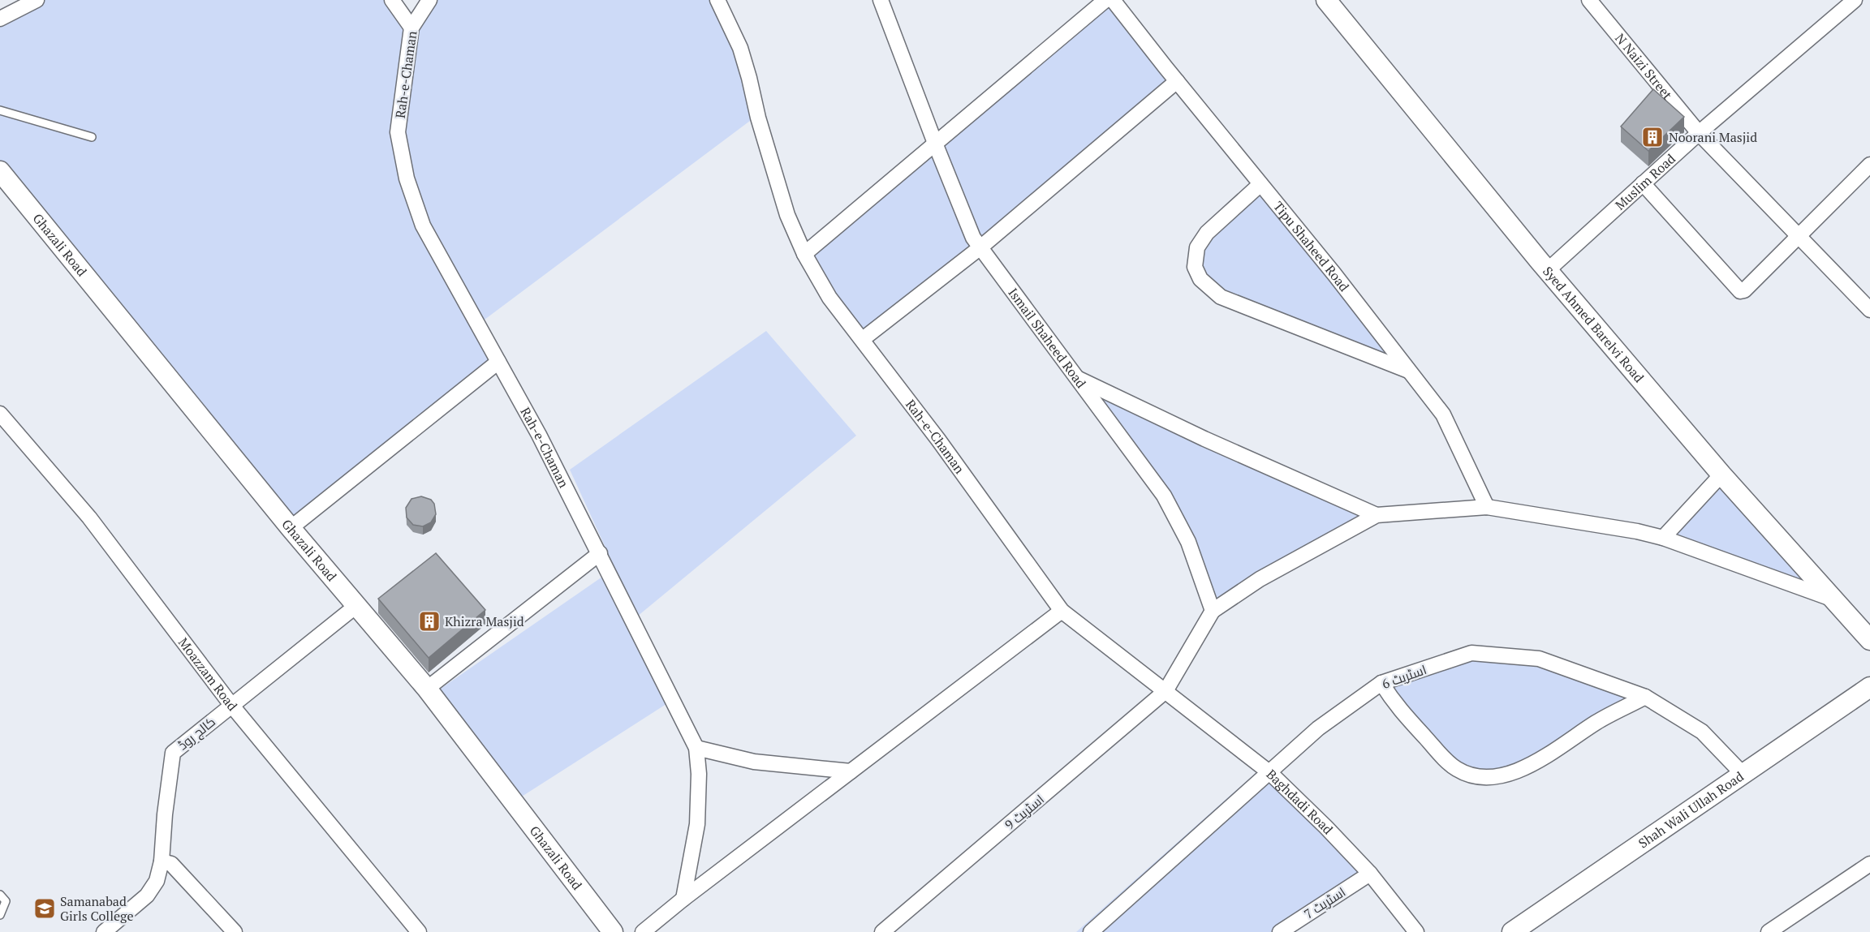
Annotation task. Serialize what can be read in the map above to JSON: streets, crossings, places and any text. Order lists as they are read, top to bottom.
{
  "streets": {
    "main road": ["Ghazali Road", "Syed Ahmed Barelvi Road", "Shah Wali Ullah Road"],
    "street": [
      "N Naizi Street",
      "Rah-e-Chaman",
      "Muslim Road",
      "Tipu Shaheed Road",
      "Ismail Shaheed Road",
      "Moazzam Road",
      "اسٹریٹ 6",
      "کالج روڈ",
      "Baghdadi Road",
      "اسٹریٹ 9",
      "اسٹریٹ 7"
    ]
  },
  "crossings": [
    ["N Naizi Street", "Muslim Road"],
    ["Rah-e-Chaman", "Baghdadi Road"],
    ["Rah-e-Chaman", "اسٹریٹ 9"],
    ["Muslim Road", "Syed Ahmed Barelvi Road"],
    ["Ghazali Road", "کالج روڈ"],
    ["Moazzam Road", "کالج روڈ"],
    ["اسٹریٹ 6", "Baghdadi Road"],
    ["اسٹریٹ 6", "Shah Wali Ullah Road"],
    ["Baghdadi Road", "اسٹریٹ 9"],
    ["Baghdadi Road", "اسٹریٹ 7"]
  ],
  "places": {
    "building": ["Noorani Masjid", "Khizra Masjid"],
    "school or university": ["Samanabad Girls College"]
  }
}
